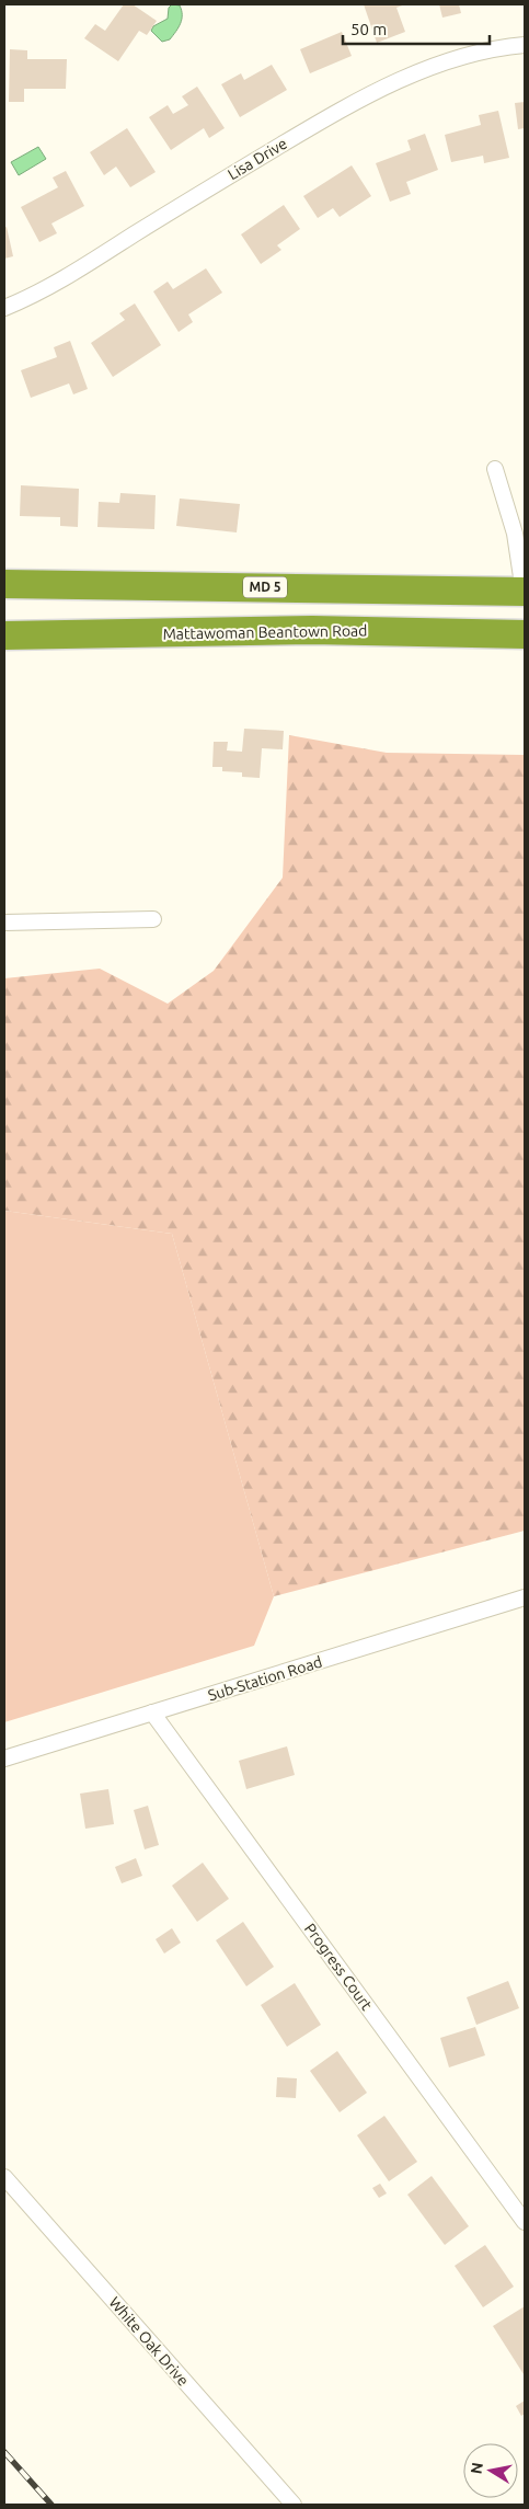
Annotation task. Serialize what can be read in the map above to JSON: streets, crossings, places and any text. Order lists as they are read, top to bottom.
{
  "streets": {
    "highway": ["MD 5", "Mattawoman Beantown Road"],
    "street": [
      "Lisa Drive",
      "Sub-Station Road",
      "Progress Court",
      "White Oak Drive"
    ]
  },
  "crossings": [
    ["Sub-Station Road", "Progress Court"]
  ],
  "scale_bar": "50 m",
  "north": "left"
}
